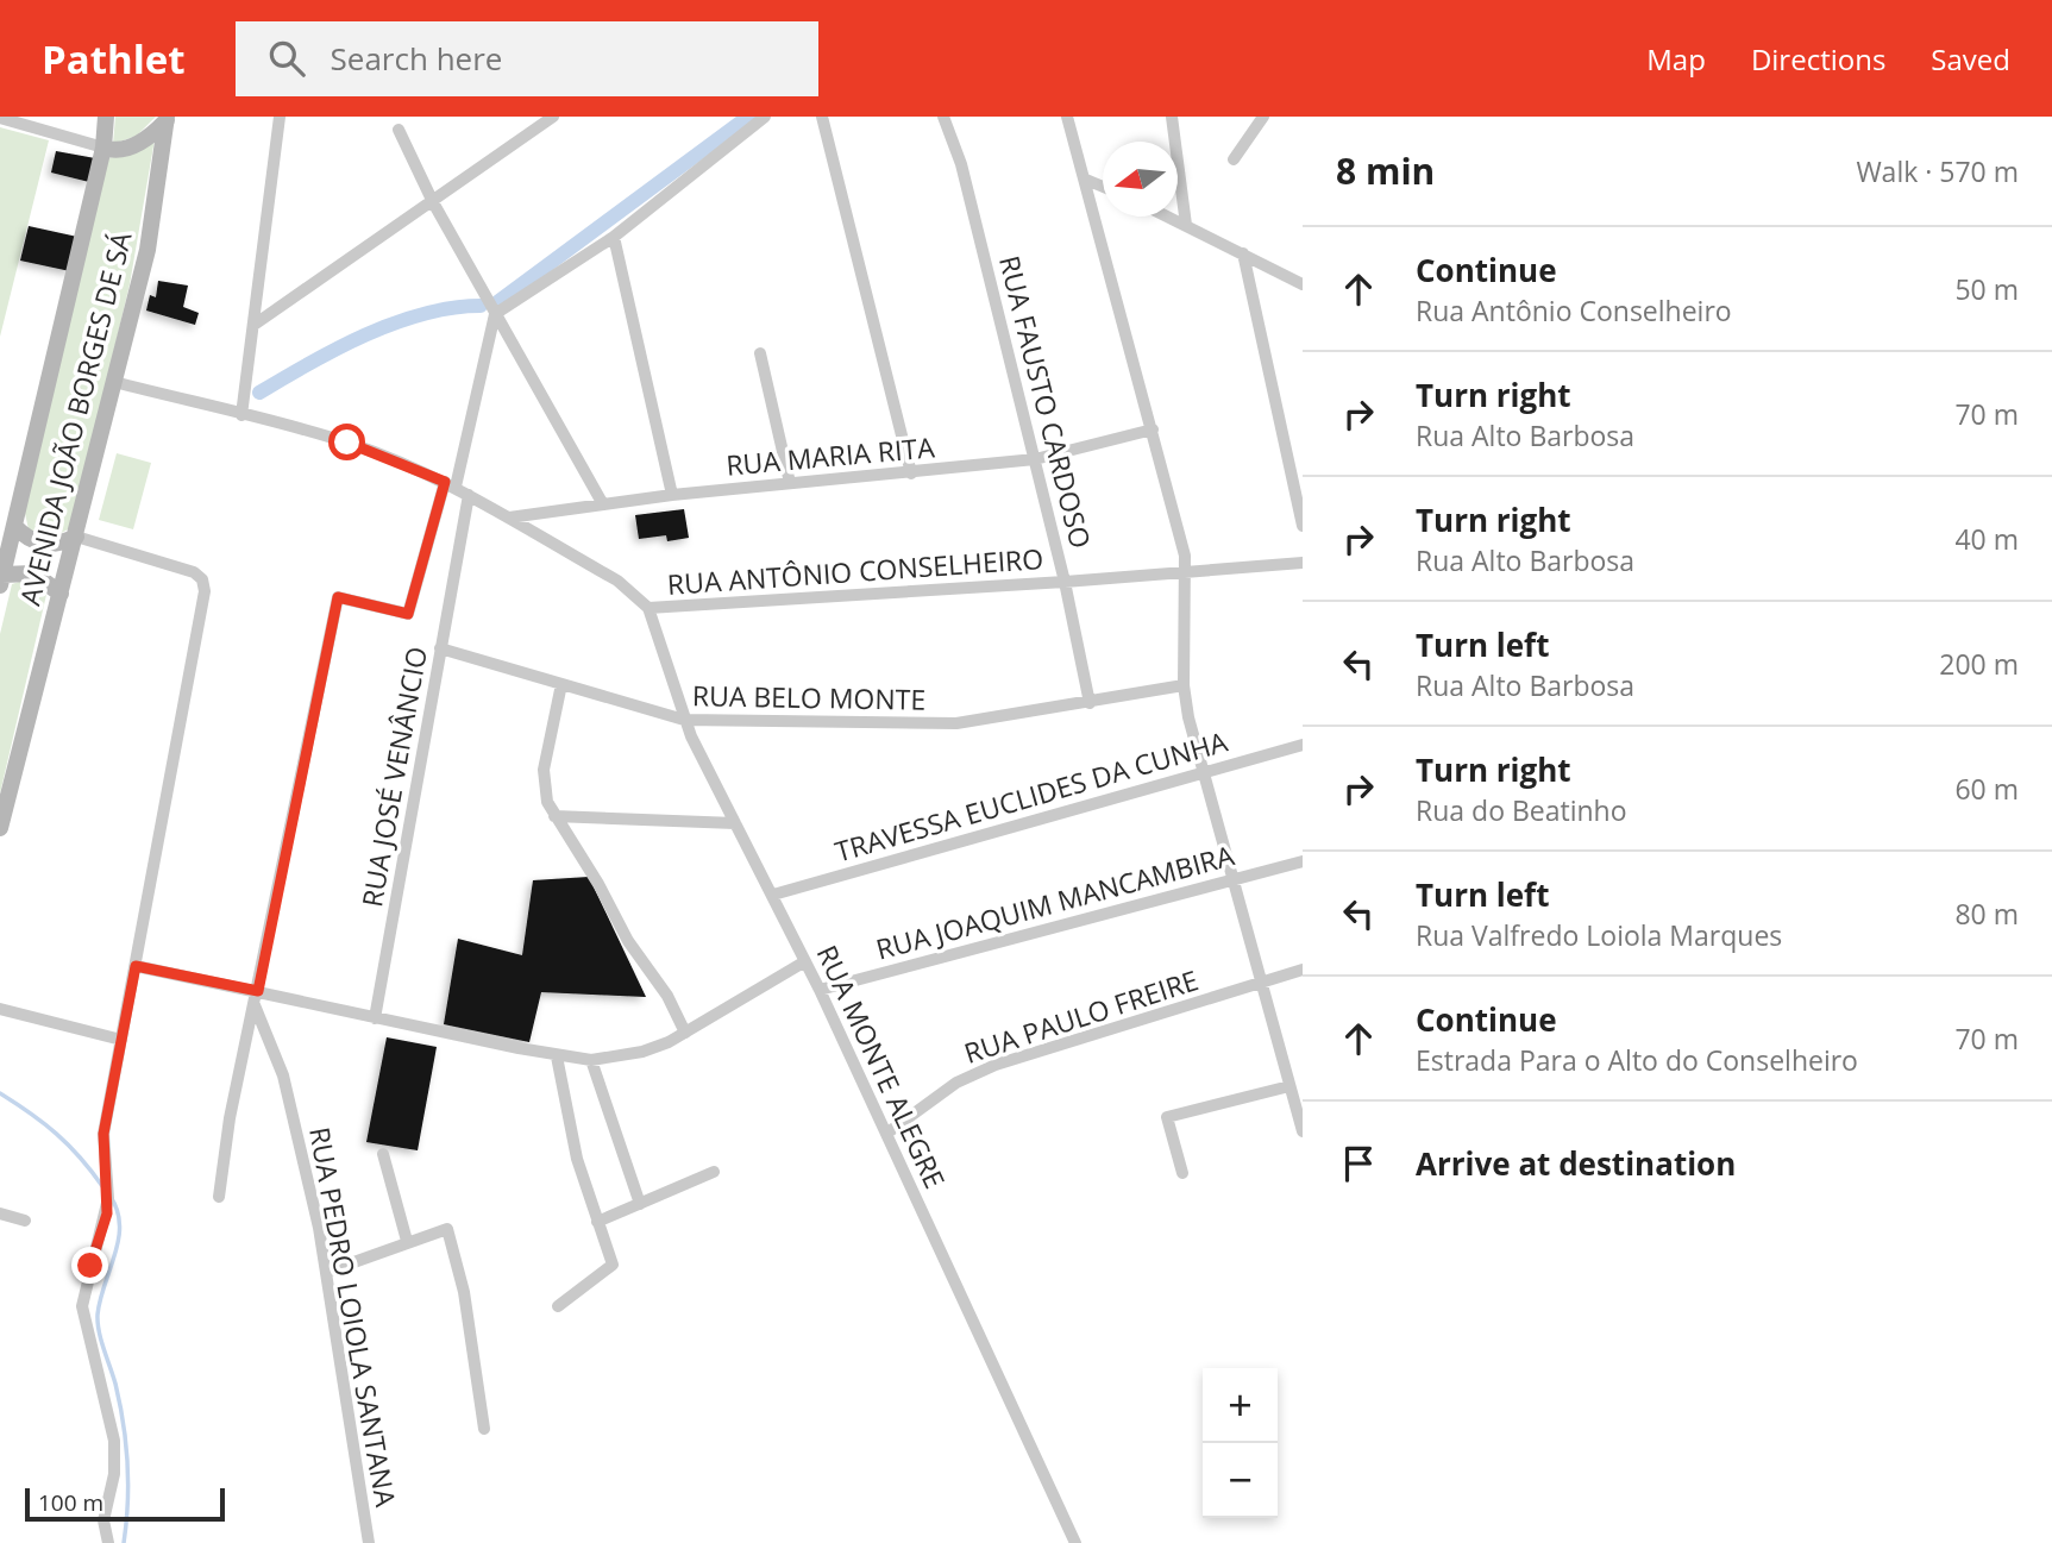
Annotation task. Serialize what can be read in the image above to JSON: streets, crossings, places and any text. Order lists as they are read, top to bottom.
{
  "streets": {
    "main road": ["AVENIDA JOÃO BORGES DE SÁ"],
    "street": [
      "RUA FAUSTO CARDOSO",
      "RUA MARIA RITA",
      "RUA ANTÔNIO CONSELHEIRO",
      "RUA BELO MONTE",
      "RUA JOSÉ VENÂNCIO",
      "TRAVESSA EUCLIDES DA CUNHA",
      "RUA JOAQUIM MANCAMBIRA",
      "RUA PAULO FREIRE",
      "RUA MONTE ALEGRE",
      "RUA PEDRO LOIOLA SANTANA"
    ]
  },
  "crossings": [
    ["RUA FAUSTO CARDOSO", "RUA MARIA RITA"],
    ["RUA FAUSTO CARDOSO", "RUA ANTÔNIO CONSELHEIRO"],
    ["RUA FAUSTO CARDOSO", "RUA BELO MONTE"],
    ["AVENIDA JOÃO BORGES DE SÁ", "RUA ANTÔNIO CONSELHEIRO"],
    ["RUA MARIA RITA", "RUA ANTÔNIO CONSELHEIRO"],
    ["RUA ANTÔNIO CONSELHEIRO", "RUA JOSÉ VENÂNCIO"],
    ["RUA ANTÔNIO CONSELHEIRO", "RUA MONTE ALEGRE"],
    ["RUA BELO MONTE", "RUA JOSÉ VENÂNCIO"],
    ["RUA BELO MONTE", "RUA MONTE ALEGRE"],
    ["TRAVESSA EUCLIDES DA CUNHA", "RUA MONTE ALEGRE"],
    ["RUA JOAQUIM MANCAMBIRA", "RUA MONTE ALEGRE"],
    ["RUA PAULO FREIRE", "RUA MONTE ALEGRE"]
  ],
  "scale_bar": "100 m",
  "north": "left",
  "page": {
    "header": "Pathlet",
    "search": "Search here",
    "nav": ["Map", "Directions", "Saved"],
    "heading": ["8 min", "Walk · 570 m"],
    "list": [
      ["Continue", "Rua Antônio Conselheiro", "50 m"],
      ["Turn right", "Rua Alto Barbosa", "70 m"],
      ["Turn right", "Rua Alto Barbosa", "40 m"],
      ["Turn left", "Rua Alto Barbosa", "200 m"],
      ["Turn right", "Rua do Beatinho", "60 m"],
      ["Turn left", "Rua Valfredo Loiola Marques", "80 m"],
      ["Continue", "Estrada Para o Alto do Conselheiro", "70 m"],
      "Arrive at destination"
    ],
    "map_buttons": ["+", "−"],
    "scale": "100 m"
  }
}
